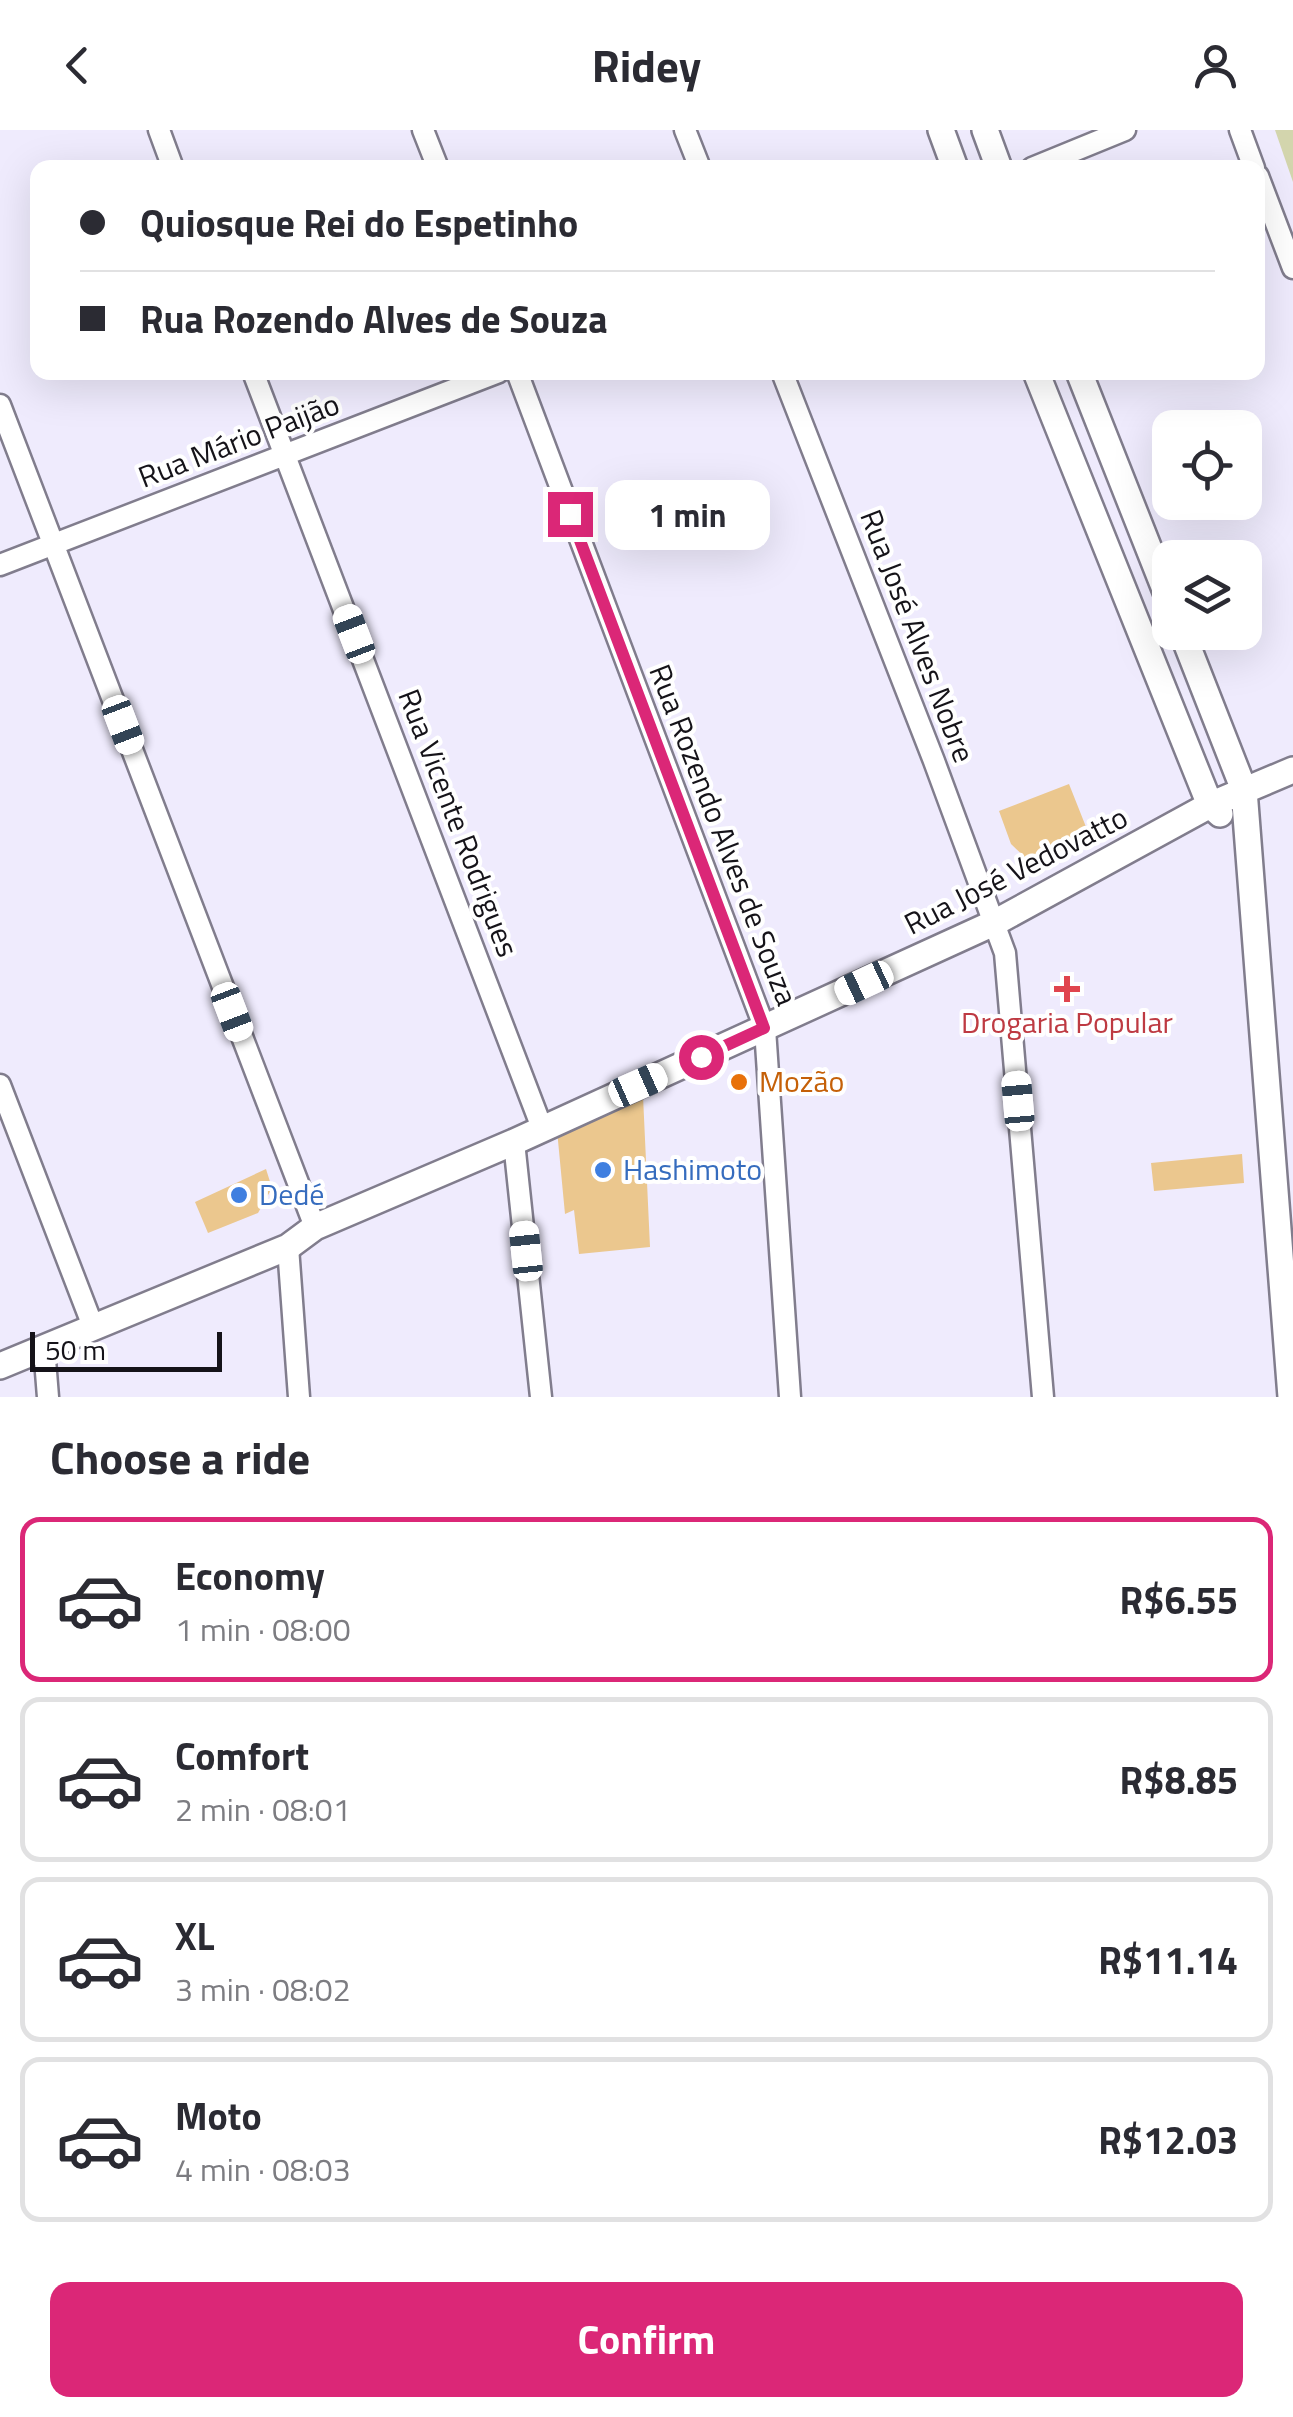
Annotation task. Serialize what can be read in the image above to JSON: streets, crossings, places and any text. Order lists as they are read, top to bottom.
{
  "streets": {
    "street": [
      "Rua Mário Paijão",
      "Rua José Alves Nobre",
      "Rua Vicente Rodrigues",
      "Rua Rozendo Alves de Souza",
      "Rua José Vedovatto"
    ]
  },
  "crossings": [
    ["Rua Mário Paijão", "Rua Vicente Rodrigues"],
    ["Rua José Alves Nobre", "Rua José Vedovatto"],
    ["Rua Vicente Rodrigues", "Rua José Vedovatto"],
    ["Rua Rozendo Alves de Souza", "Rua José Vedovatto"]
  ],
  "places": {
    "health": ["Drogaria Popular"],
    "other": ["Mozão", "Hashimoto", "Dedé"]
  },
  "scale_bar": "50 m",
  "page": {
    "header": "Ridey",
    "banner": ["Quiosque Rei do Espetinho", "Rua Rozendo Alves de Souza"],
    "bubble": "1 min",
    "scale": "50 m",
    "heading": "Choose a ride",
    "list": [
      {
        "name": "Economy",
        "note": "1 min · 08:00",
        "value": "R$6.55"
      },
      {
        "name": "Comfort",
        "note": "2 min · 08:01",
        "value": "R$8.85"
      },
      {
        "name": "XL",
        "note": "3 min · 08:02",
        "value": "R$11.14"
      },
      {
        "name": "Moto",
        "note": "4 min · 08:03",
        "value": "R$12.03"
      }
    ],
    "buttons": "Confirm"
  }
}
